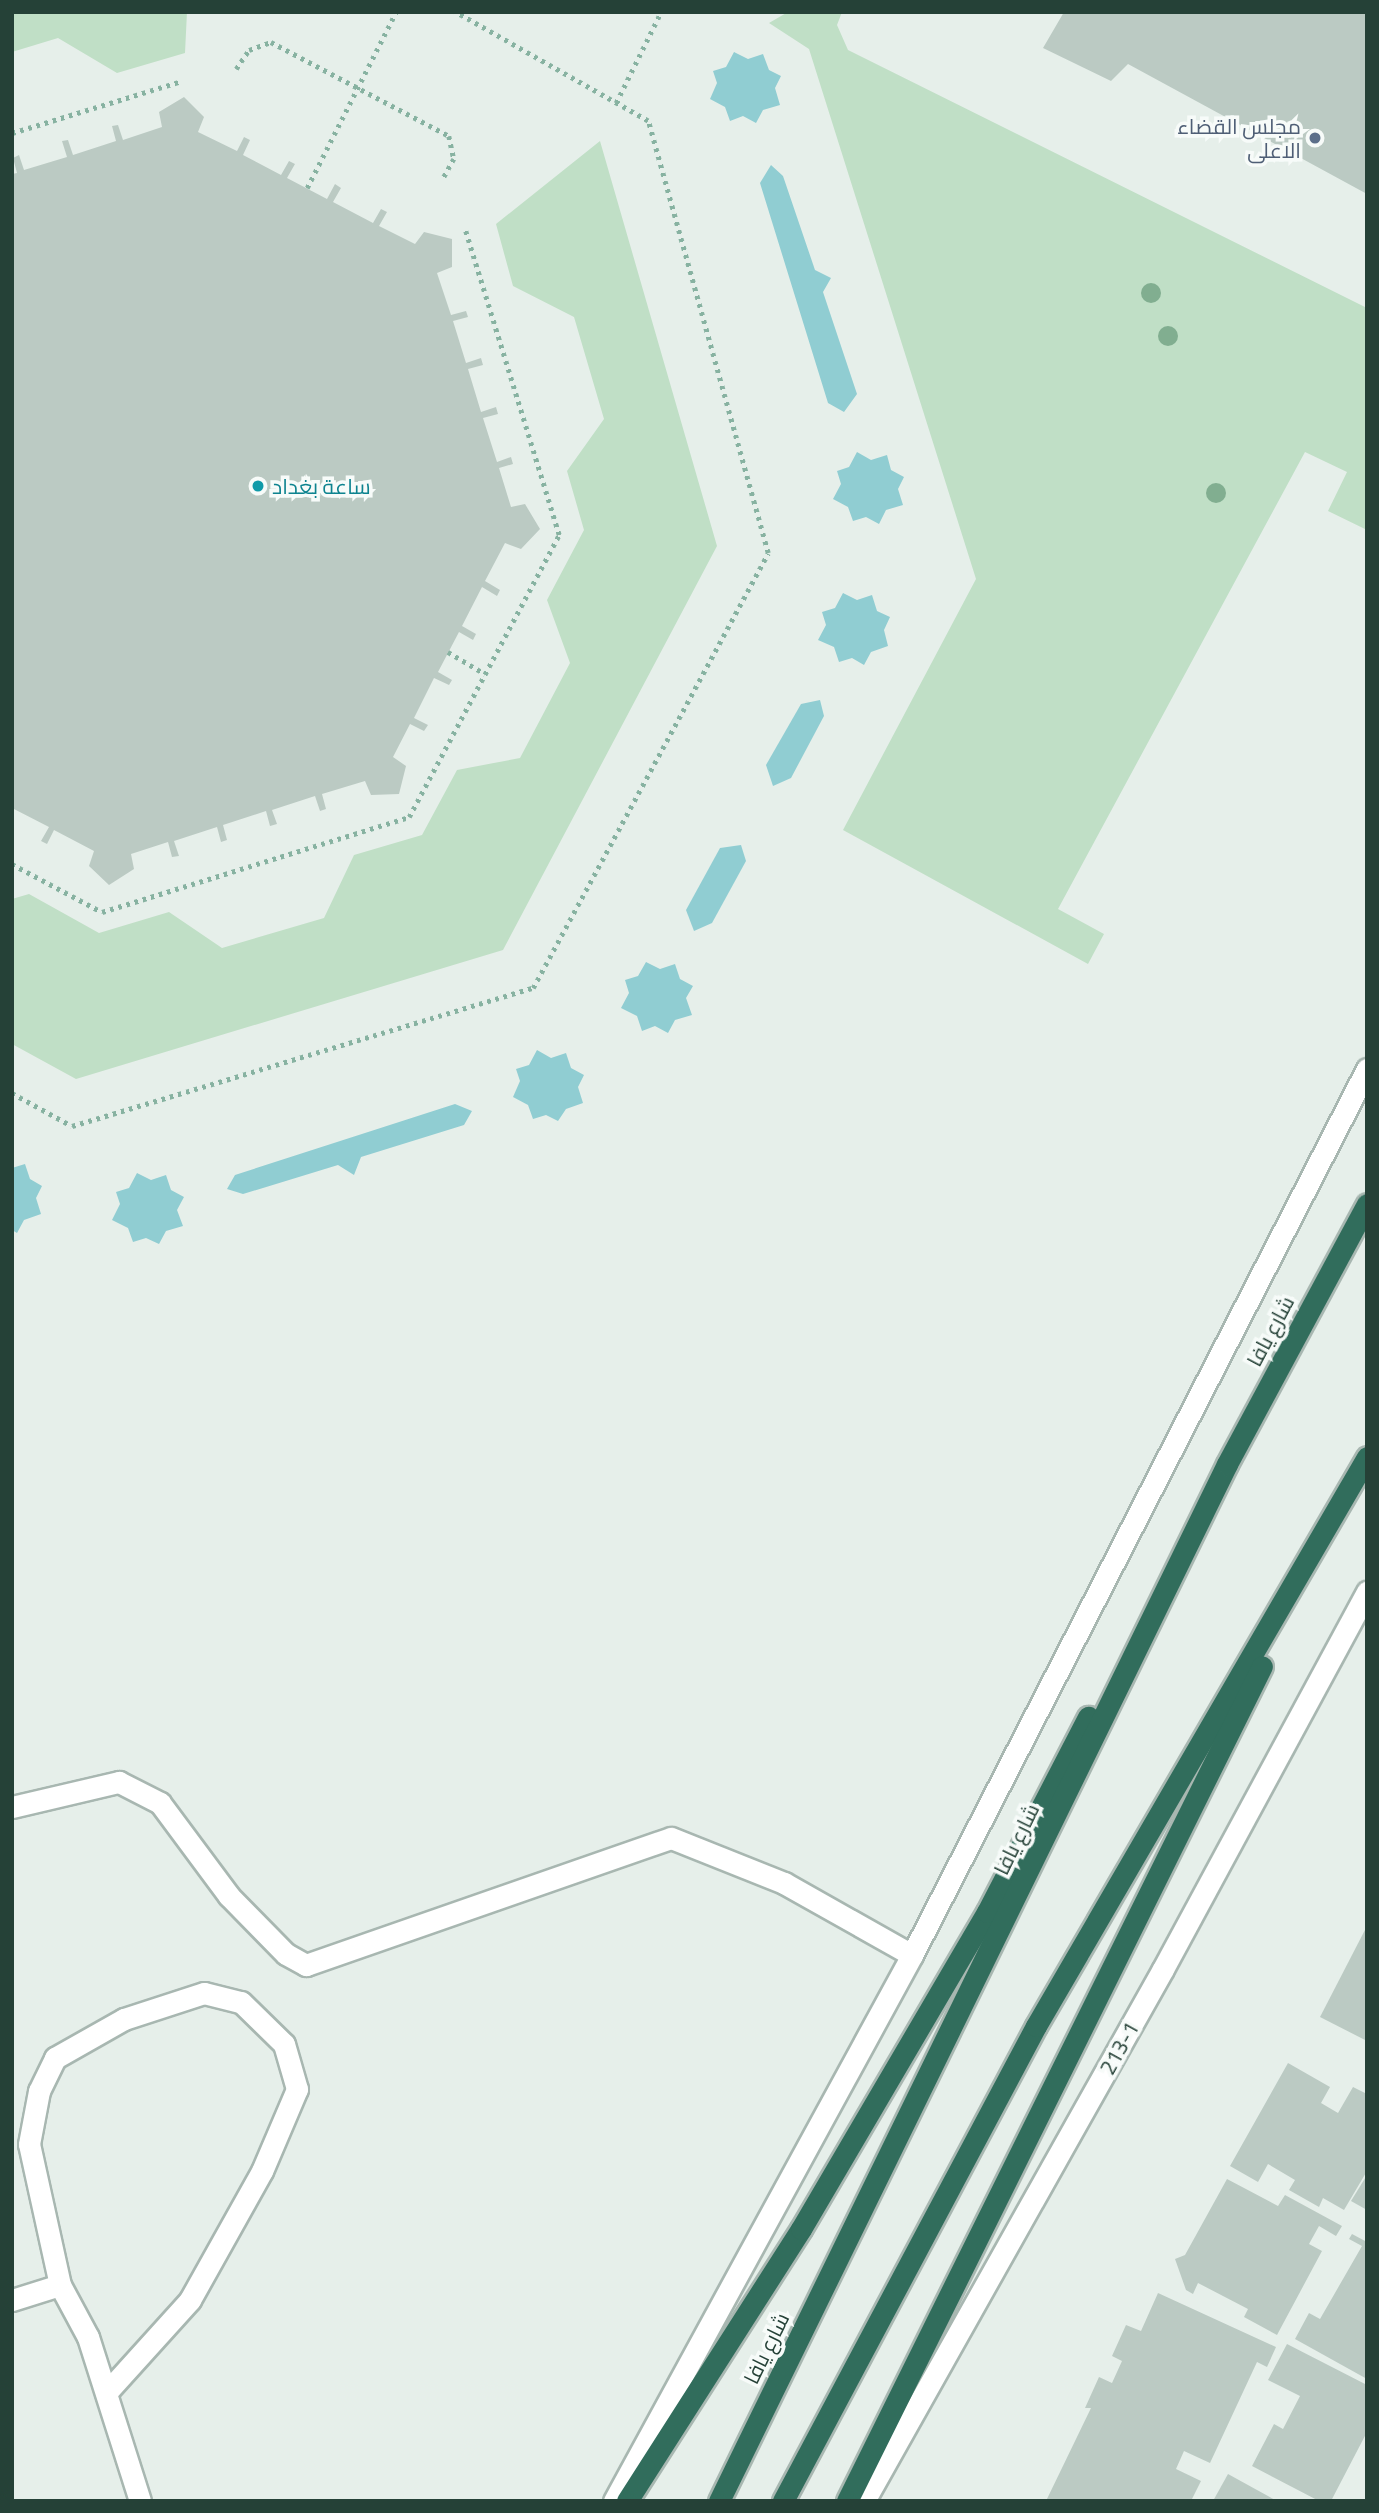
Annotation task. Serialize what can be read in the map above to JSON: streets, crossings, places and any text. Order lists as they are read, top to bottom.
{
  "streets": {
    "highway": ["شارع يافا"],
    "main road": ["213-1"]
  },
  "places": ["مجلس القضاء الاعلى", "ساعة بغداد"]
}
